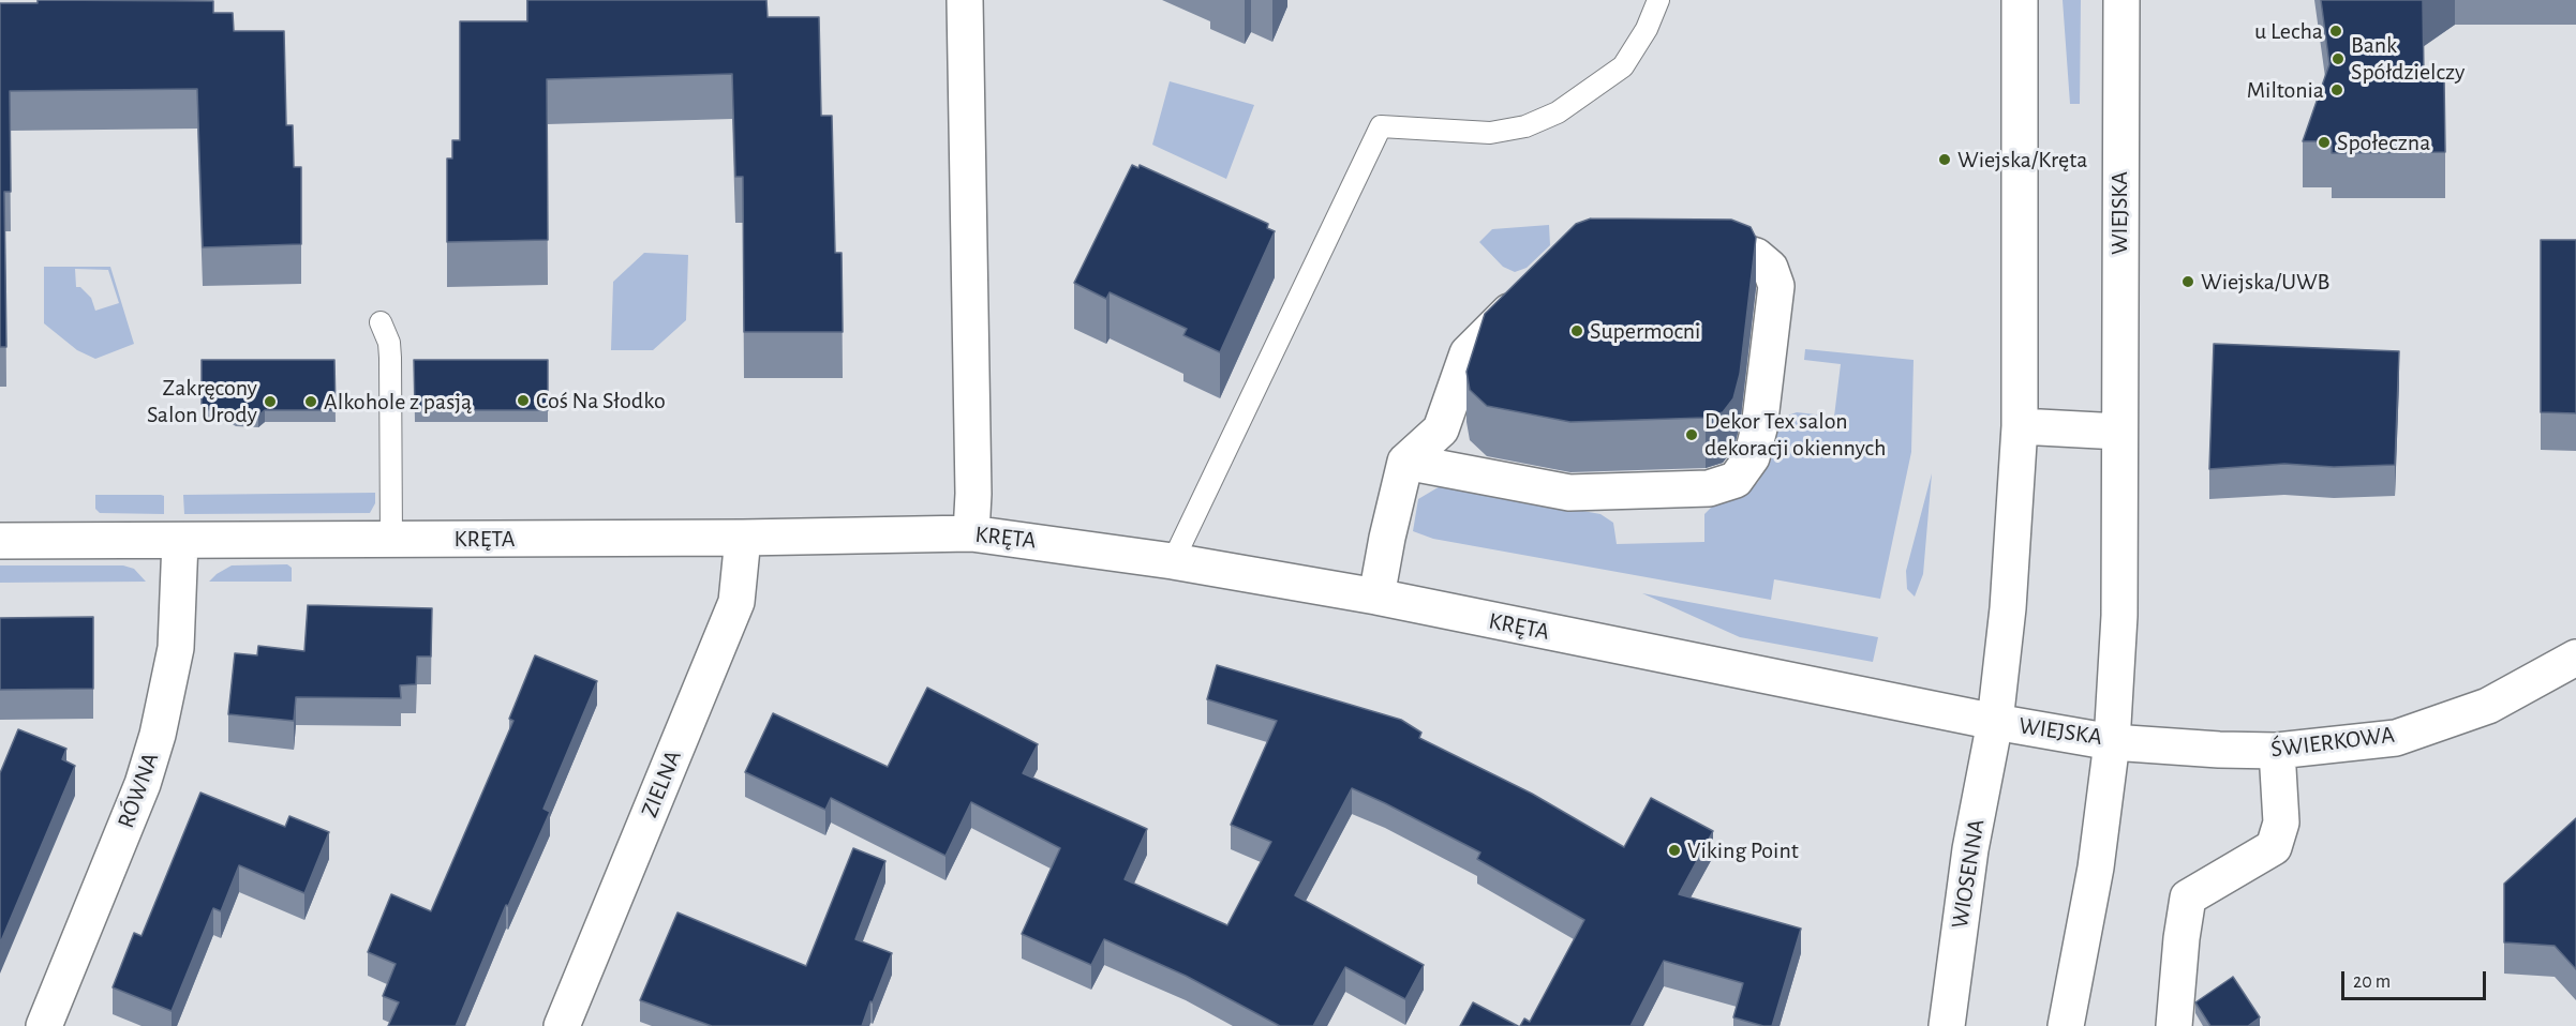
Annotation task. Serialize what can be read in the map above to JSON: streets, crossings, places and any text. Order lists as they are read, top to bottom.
{
  "streets": {
    "street": [
      "WIEJSKA",
      "KRĘTA",
      "ŚWIERKOWA",
      "ZIELNA",
      "RÓWNA",
      "WIOSENNA"
    ]
  },
  "crossings": [
    ["WIEJSKA", "KRĘTA"],
    ["WIEJSKA", "ŚWIERKOWA"],
    ["WIEJSKA", "WIOSENNA"],
    ["KRĘTA", "ZIELNA"],
    ["KRĘTA", "RÓWNA"],
    ["KRĘTA", "WIOSENNA"]
  ],
  "places": [
    "u Lecha",
    "Bank Spółdzielczy",
    "Miltonia",
    "Społeczna",
    "Wiejska/Kręta",
    "Wiejska/UWB",
    "Supermocni",
    "Coś Na Słodko",
    "Zakręcony Salon Urody",
    "Alkohole z pasją",
    "Dekor Tex salon dekoracji okiennych",
    "Viking Point"
  ],
  "scale_bar": "20 m"
}
